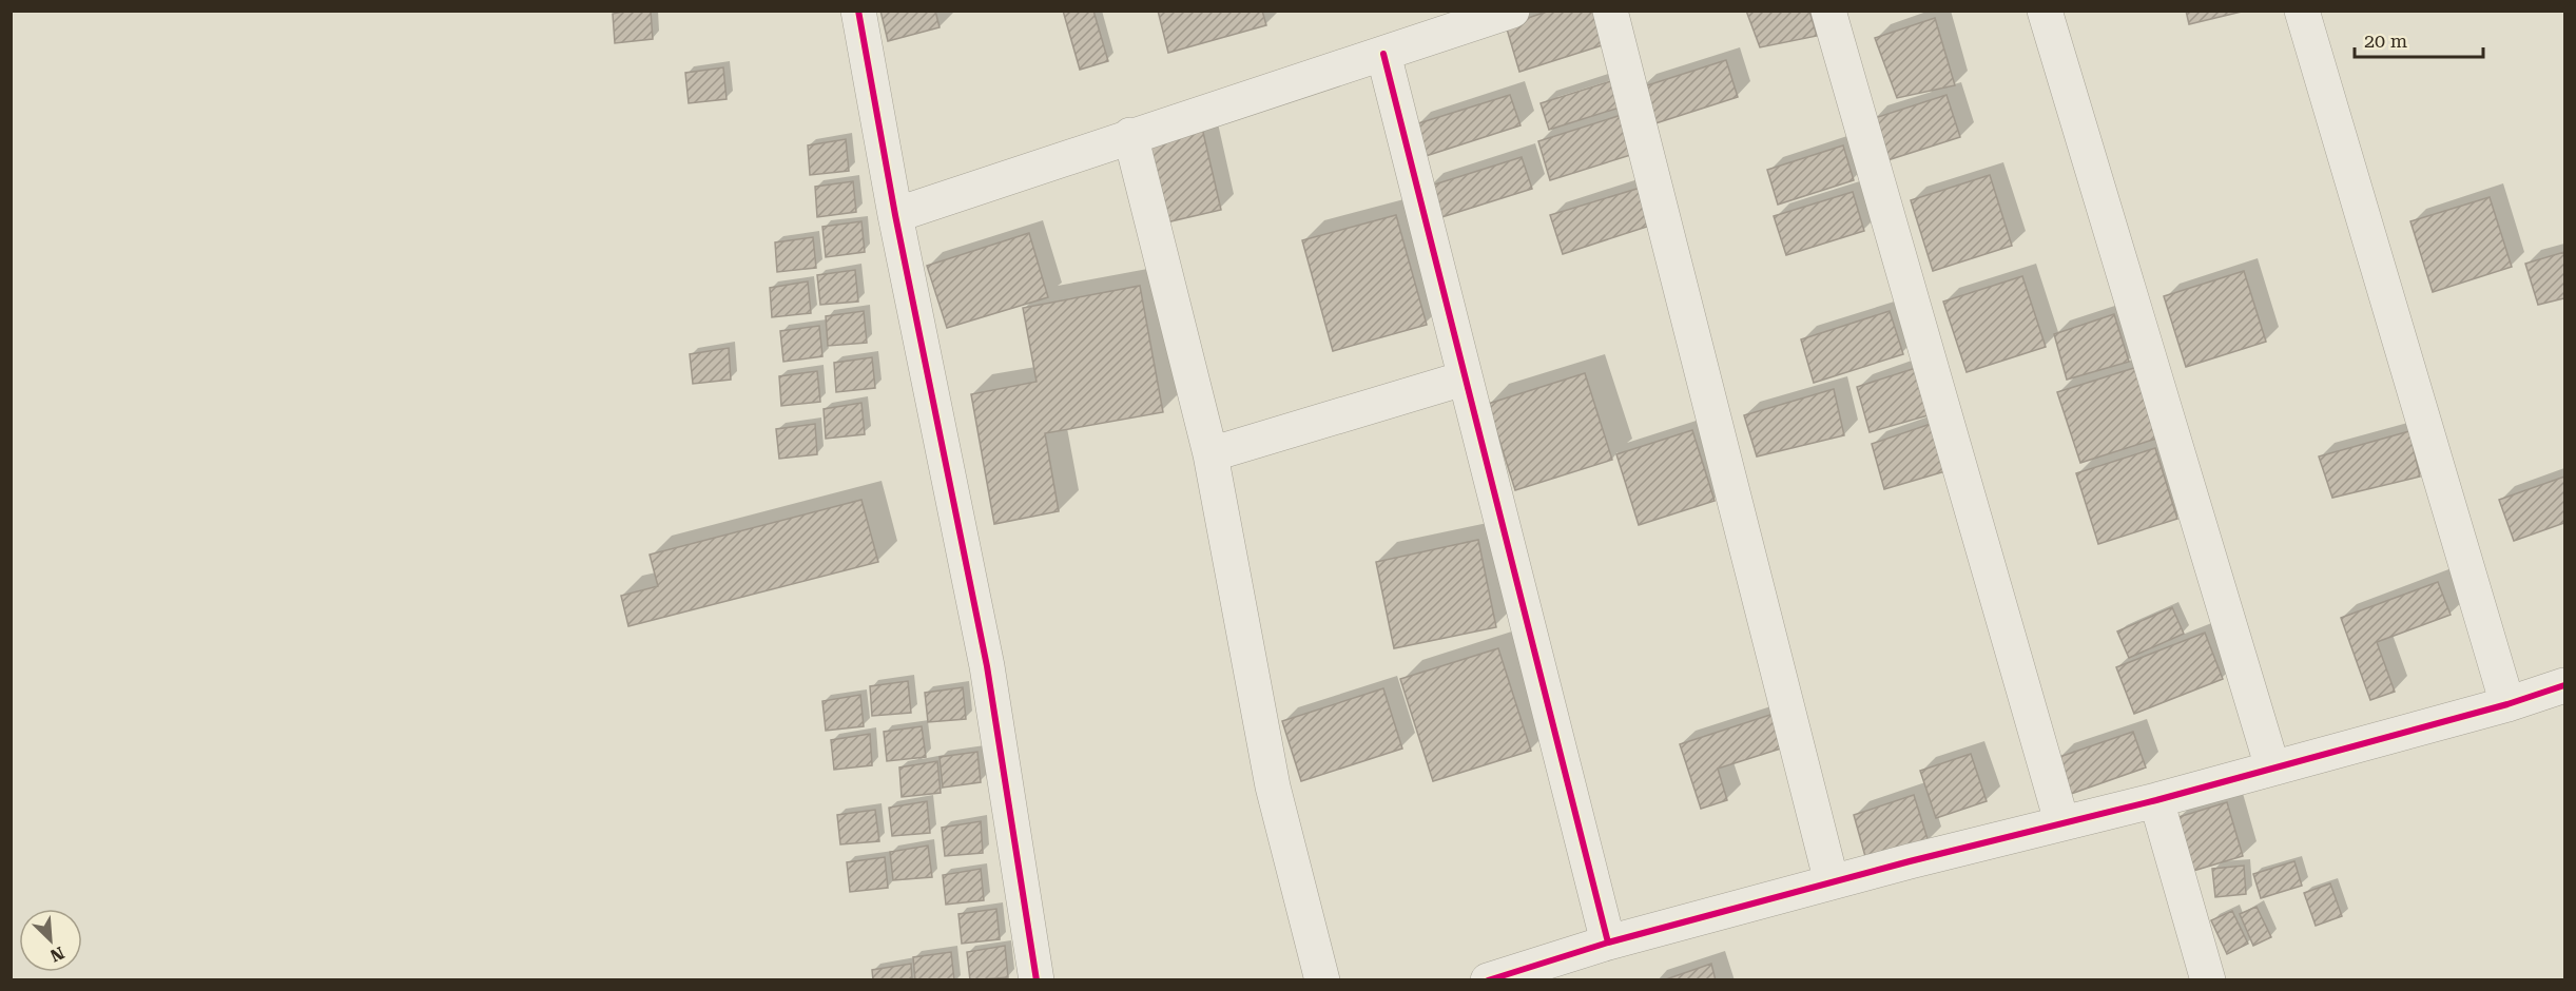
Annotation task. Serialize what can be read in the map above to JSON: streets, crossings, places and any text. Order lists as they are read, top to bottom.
{
  "scale_bar": "20 m",
  "north": "bottom right"
}
